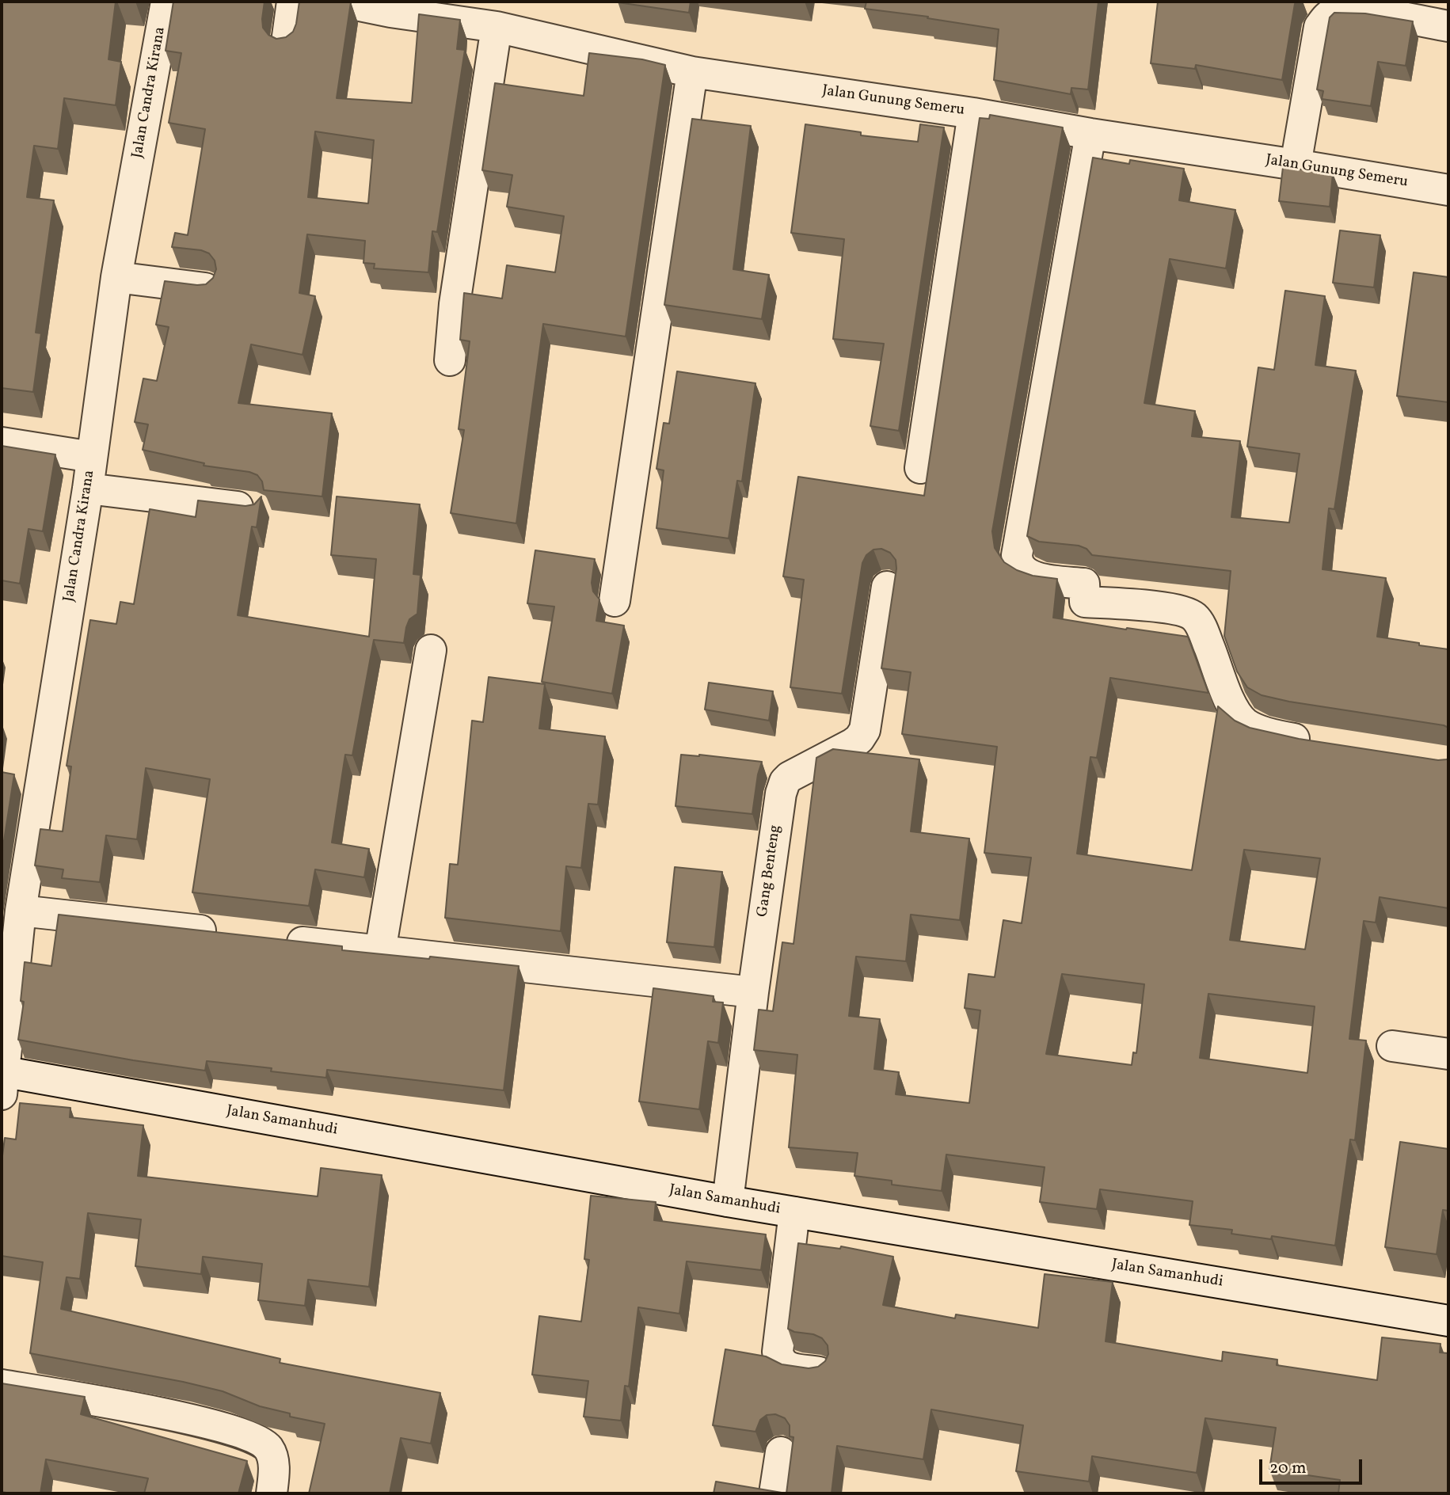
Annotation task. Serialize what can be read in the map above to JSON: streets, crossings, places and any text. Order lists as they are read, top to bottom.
{
  "streets": {
    "street": [
      "Jalan Candra Kirana",
      "Jalan Gunung Semeru",
      "Gang Benteng",
      "Jalan Samanhudi"
    ]
  },
  "crossings": [
    ["Jalan Candra Kirana", "Jalan Samanhudi"],
    ["Gang Benteng", "Jalan Samanhudi"]
  ],
  "scale_bar": "20 m"
}
